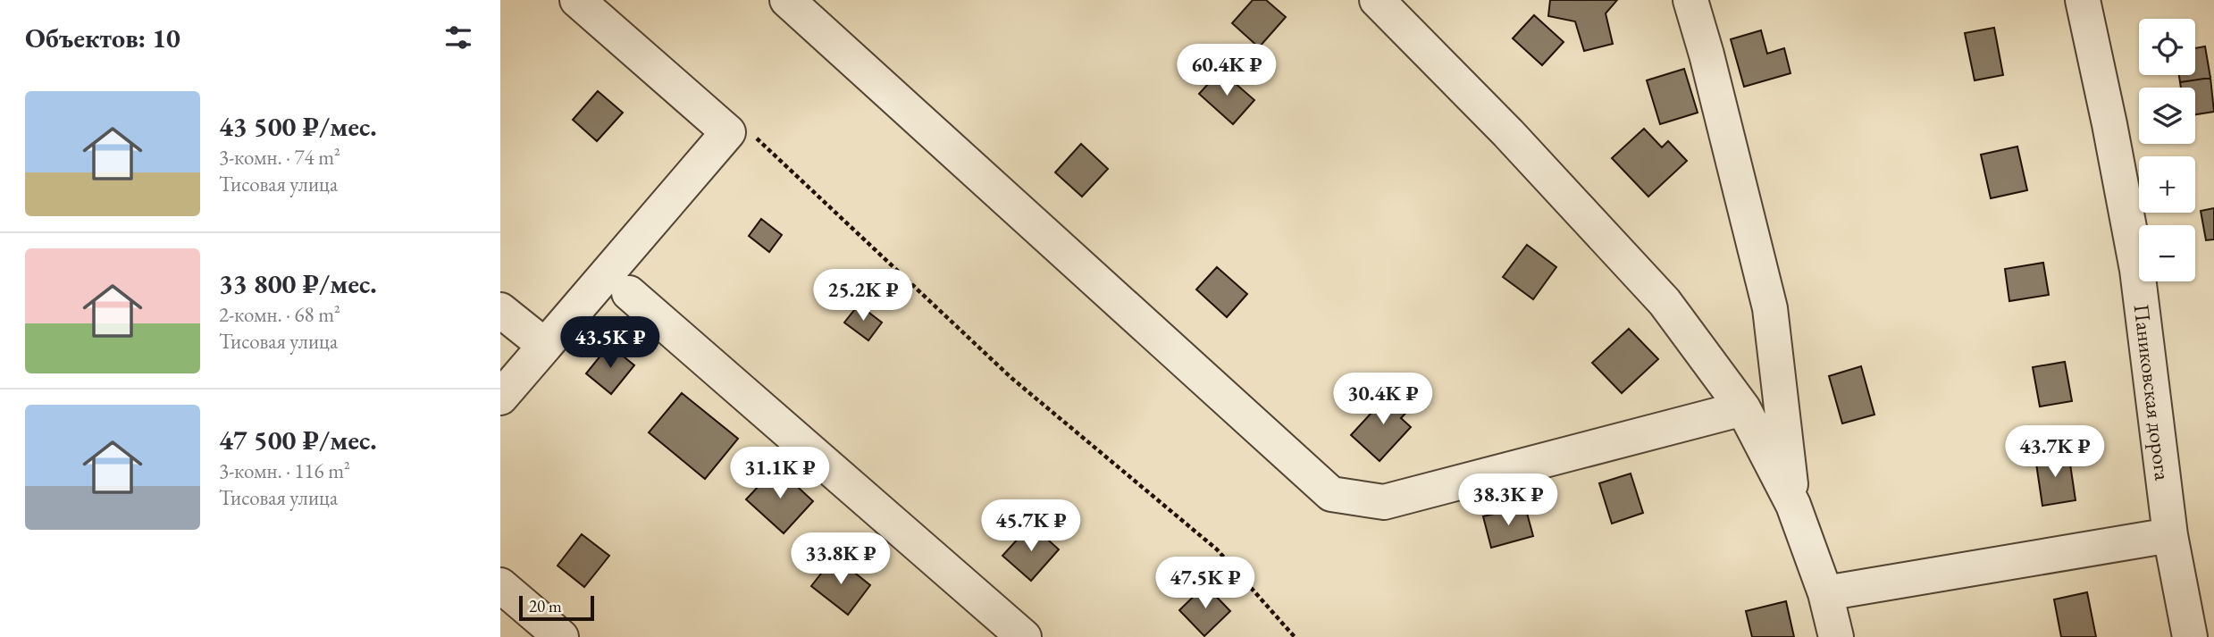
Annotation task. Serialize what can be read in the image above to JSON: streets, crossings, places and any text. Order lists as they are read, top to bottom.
{
  "streets": {
    "street": ["Паниковская дорога"]
  },
  "scale_bar": "20 m",
  "page": {
    "heading": "Объектов: 10",
    "map_buttons": ["+", "−"],
    "price": [
      "60.4K ₽",
      "25.2K ₽",
      "43.5K ₽",
      "30.4K ₽",
      "43.7K ₽",
      "31.1K ₽",
      "38.3K ₽",
      "45.7K ₽",
      "33.8K ₽",
      "47.5K ₽"
    ],
    "list": [
      {
        "name": "43 500 ₽/мес.",
        "note": "3-комн. · 74 m² · Тисовая улица"
      },
      {
        "name": "33 800 ₽/мес.",
        "note": "2-комн. · 68 m² · Тисовая улица"
      },
      {
        "name": "47 500 ₽/мес.",
        "note": "3-комн. · 116 m² · Тисовая улица"
      }
    ],
    "scale": "20 m"
  }
}
